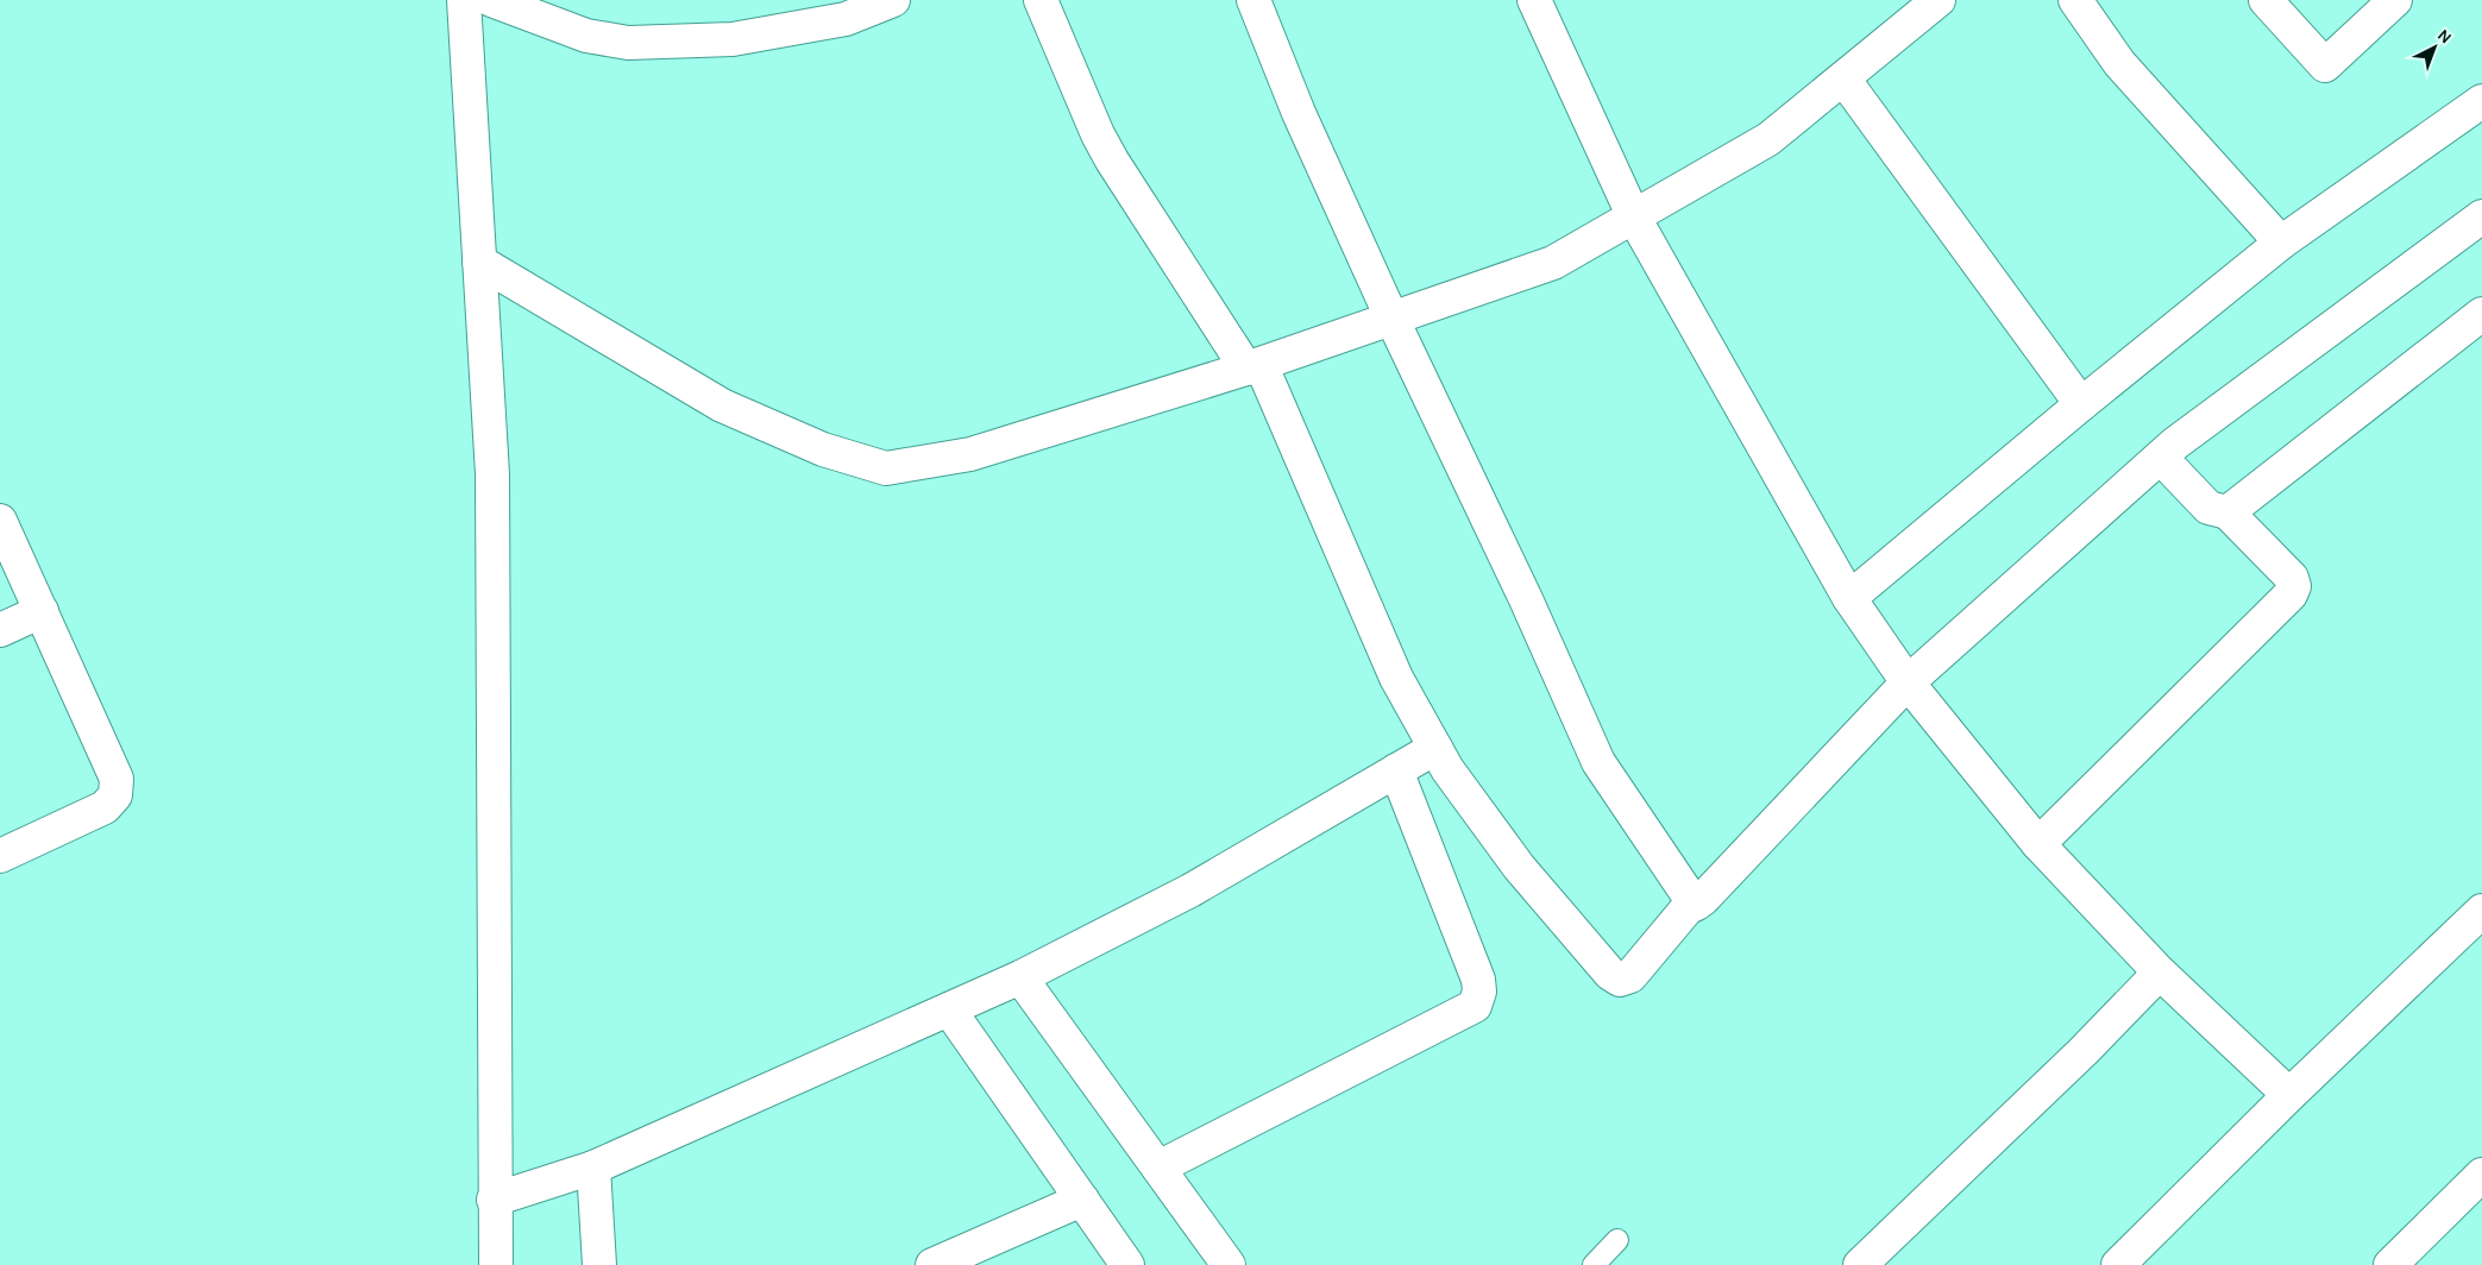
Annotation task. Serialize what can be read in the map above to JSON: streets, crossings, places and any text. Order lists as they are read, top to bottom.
{
  "north": "top right"
}
